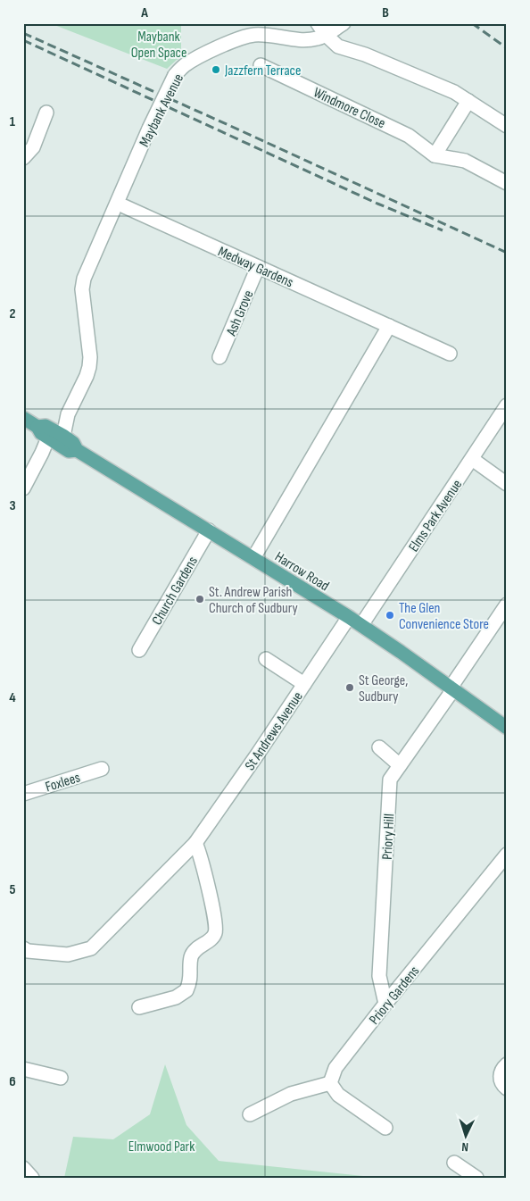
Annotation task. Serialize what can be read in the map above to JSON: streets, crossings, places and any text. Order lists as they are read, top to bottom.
{
  "streets": {
    "main road": ["Harrow Road"],
    "street": [
      "Windmore Close",
      "Maybank Avenue",
      "Medway Gardens",
      "Ash Grove",
      "Elms Park Avenue",
      "Church Gardens",
      "St Andrews Avenue",
      "Foxlees",
      "Priory Hill",
      "Priory Gardens"
    ]
  },
  "crossings": [
    ["Maybank Avenue", "Harrow Road"],
    ["Medway Gardens", "Ash Grove"],
    ["Elms Park Avenue", "Harrow Road"],
    ["Harrow Road", "Church Gardens"],
    ["Harrow Road", "St Andrews Avenue"],
    ["Harrow Road", "Priory Hill"],
    ["Priory Hill", "Priory Gardens"]
  ],
  "parks": ["Maybank Open Space", "Elmwood Park"],
  "places": [
    "Jazzfern Terrace",
    "St. Andrew Parish Church of Sudbury",
    "The Glen Convenience Store",
    "St George, Sudbury"
  ],
  "north": "bottom",
  "grid": {
    "columns": ["A", "B"],
    "rows": [
      "1",
      "2",
      "3",
      "4",
      "5",
      "6"
    ]
  }
}
